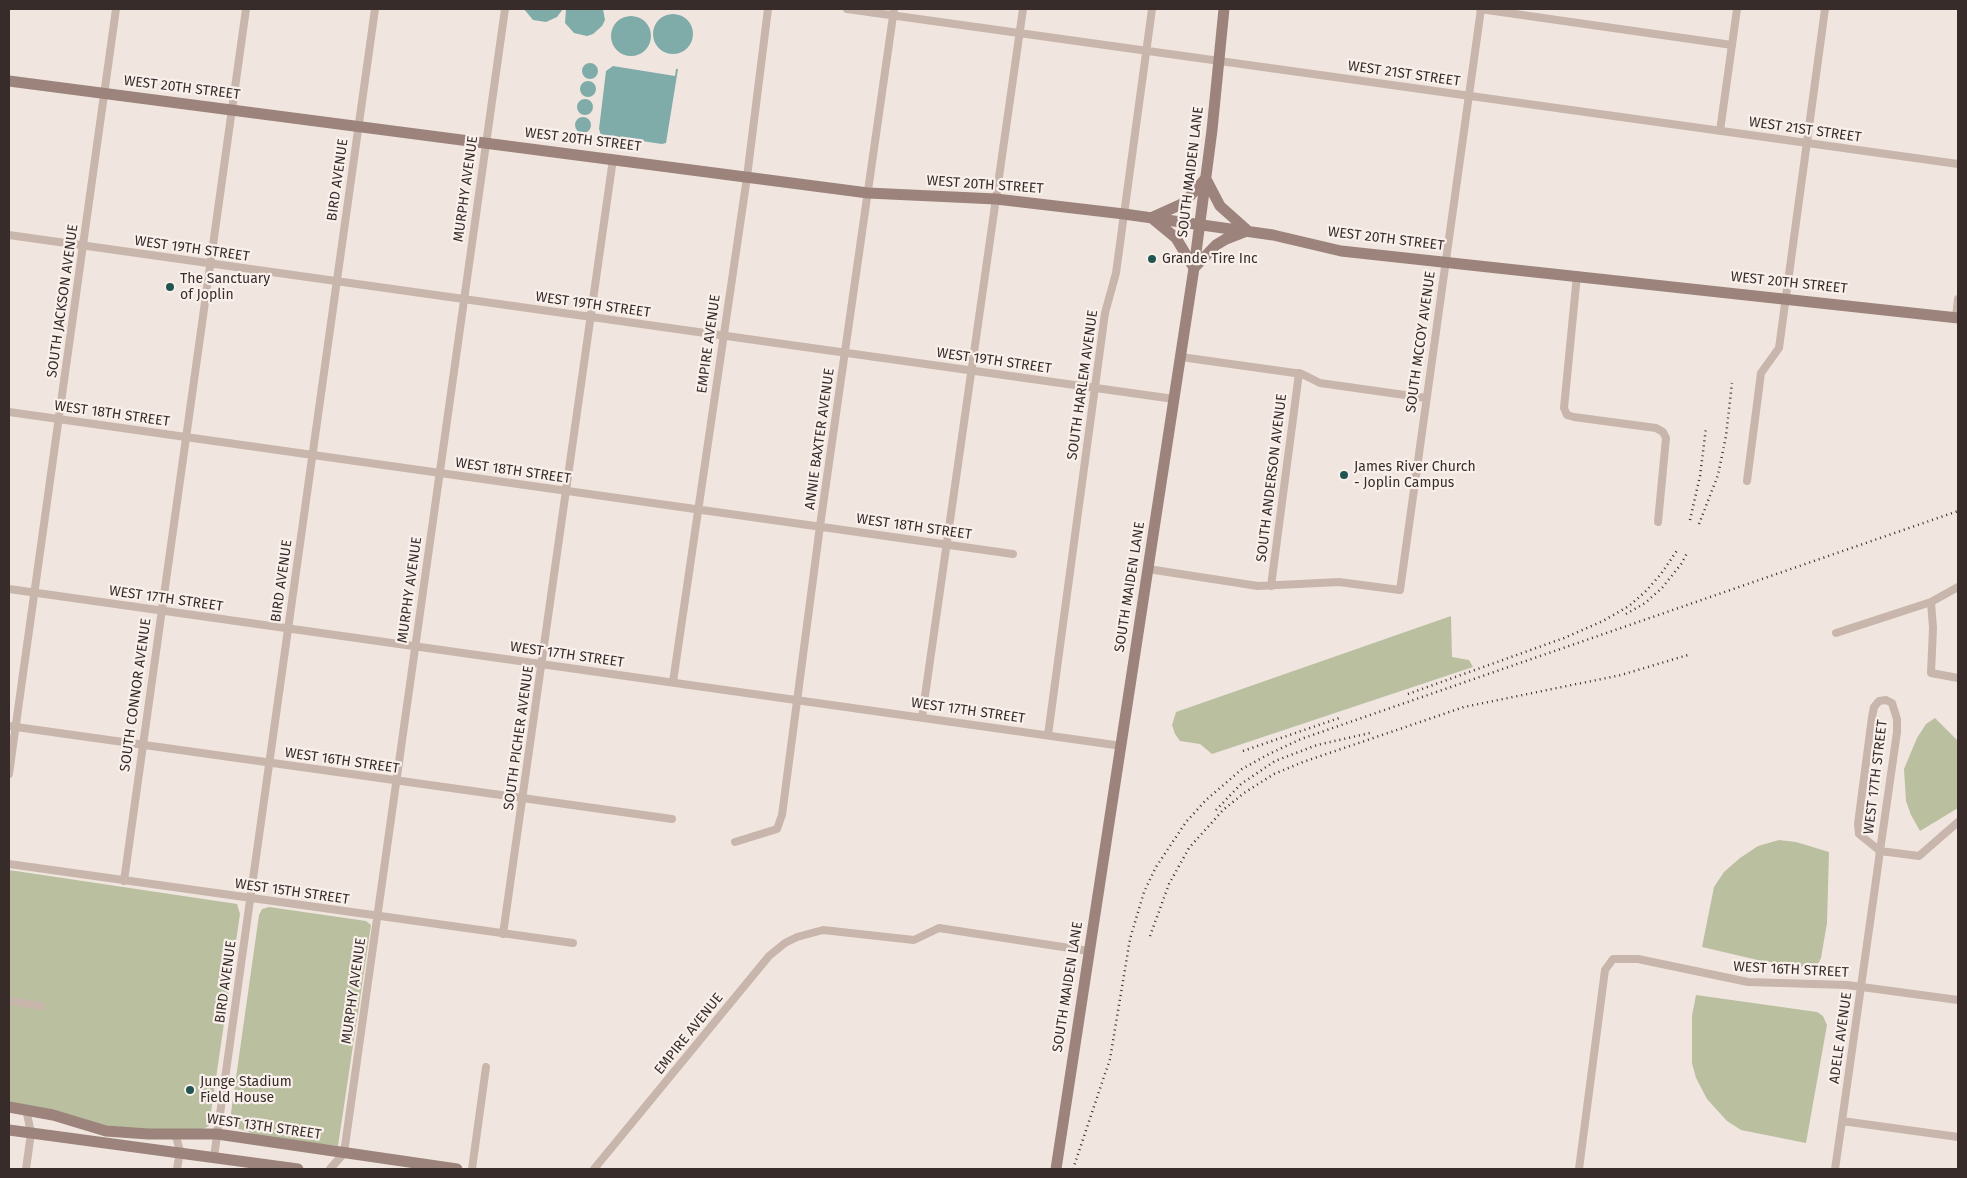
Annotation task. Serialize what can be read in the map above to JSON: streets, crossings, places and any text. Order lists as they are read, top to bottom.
{
  "streets": {
    "main road": ["WEST 20TH STREET", "SOUTH MAIDEN LANE", "WEST 13TH STREET"],
    "street": [
      "WEST 21ST STREET",
      "BIRD AVENUE",
      "MURPHY AVENUE",
      "WEST 19TH STREET",
      "SOUTH JACKSON AVENUE",
      "SOUTH MCCOY AVENUE",
      "EMPIRE AVENUE",
      "SOUTH HARLEM AVENUE",
      "WEST 18TH STREET",
      "ANNIE BAXTER AVENUE",
      "SOUTH ANDERSON AVENUE",
      "WEST 17TH STREET",
      "SOUTH CONNOR AVENUE",
      "SOUTH PICHER AVENUE",
      "WEST 16TH STREET",
      "WEST 15TH STREET",
      "ADELE AVENUE"
    ]
  },
  "crossings": [
    ["WEST 21ST STREET", "SOUTH MAIDEN LANE"],
    ["WEST 21ST STREET", "SOUTH MCCOY AVENUE"],
    ["WEST 21ST STREET", "SOUTH HARLEM AVENUE"],
    ["WEST 21ST STREET", "ANNIE BAXTER AVENUE"],
    ["WEST 20TH STREET", "SOUTH MAIDEN LANE"],
    ["WEST 20TH STREET", "BIRD AVENUE"],
    ["WEST 20TH STREET", "MURPHY AVENUE"],
    ["WEST 20TH STREET", "SOUTH JACKSON AVENUE"],
    ["WEST 20TH STREET", "SOUTH MCCOY AVENUE"],
    ["WEST 20TH STREET", "EMPIRE AVENUE"],
    ["WEST 20TH STREET", "SOUTH HARLEM AVENUE"],
    ["WEST 20TH STREET", "ANNIE BAXTER AVENUE"],
    ["WEST 20TH STREET", "SOUTH CONNOR AVENUE"],
    ["WEST 20TH STREET", "SOUTH PICHER AVENUE"],
    ["SOUTH MAIDEN LANE", "WEST 19TH STREET"],
    ["SOUTH MAIDEN LANE", "EMPIRE AVENUE"],
    ["SOUTH MAIDEN LANE", "WEST 17TH STREET"],
    ["BIRD AVENUE", "WEST 19TH STREET"],
    ["BIRD AVENUE", "WEST 18TH STREET"],
    ["BIRD AVENUE", "WEST 17TH STREET"],
    ["BIRD AVENUE", "WEST 16TH STREET"],
    ["BIRD AVENUE", "WEST 15TH STREET"],
    ["BIRD AVENUE", "WEST 13TH STREET"],
    ["MURPHY AVENUE", "WEST 19TH STREET"],
    ["MURPHY AVENUE", "WEST 18TH STREET"],
    ["MURPHY AVENUE", "WEST 17TH STREET"],
    ["MURPHY AVENUE", "WEST 16TH STREET"],
    ["MURPHY AVENUE", "WEST 15TH STREET"],
    ["MURPHY AVENUE", "WEST 13TH STREET"],
    ["WEST 19TH STREET", "SOUTH JACKSON AVENUE"],
    ["WEST 19TH STREET", "EMPIRE AVENUE"],
    ["WEST 19TH STREET", "SOUTH HARLEM AVENUE"],
    ["WEST 19TH STREET", "ANNIE BAXTER AVENUE"],
    ["WEST 19TH STREET", "SOUTH CONNOR AVENUE"],
    ["WEST 19TH STREET", "SOUTH PICHER AVENUE"],
    ["SOUTH JACKSON AVENUE", "WEST 18TH STREET"],
    ["SOUTH JACKSON AVENUE", "WEST 17TH STREET"],
    ["SOUTH JACKSON AVENUE", "WEST 16TH STREET"],
    ["SOUTH MCCOY AVENUE", "SOUTH ANDERSON AVENUE"],
    ["EMPIRE AVENUE", "WEST 18TH STREET"],
    ["EMPIRE AVENUE", "WEST 17TH STREET"],
    ["SOUTH HARLEM AVENUE", "WEST 17TH STREET"],
    ["WEST 18TH STREET", "ANNIE BAXTER AVENUE"],
    ["WEST 18TH STREET", "SOUTH CONNOR AVENUE"],
    ["WEST 18TH STREET", "SOUTH PICHER AVENUE"],
    ["ANNIE BAXTER AVENUE", "WEST 17TH STREET"],
    ["WEST 17TH STREET", "SOUTH CONNOR AVENUE"],
    ["WEST 17TH STREET", "SOUTH PICHER AVENUE"],
    ["WEST 17TH STREET", "ADELE AVENUE"],
    ["SOUTH CONNOR AVENUE", "WEST 16TH STREET"],
    ["SOUTH CONNOR AVENUE", "WEST 15TH STREET"],
    ["SOUTH PICHER AVENUE", "WEST 16TH STREET"],
    ["SOUTH PICHER AVENUE", "WEST 15TH STREET"],
    ["WEST 16TH STREET", "ADELE AVENUE"]
  ],
  "places": [
    "Grande Tire Inc",
    "The Sanctuary of Joplin",
    "James River Church - Joplin Campus",
    "Junge Stadium Field House"
  ]
}
